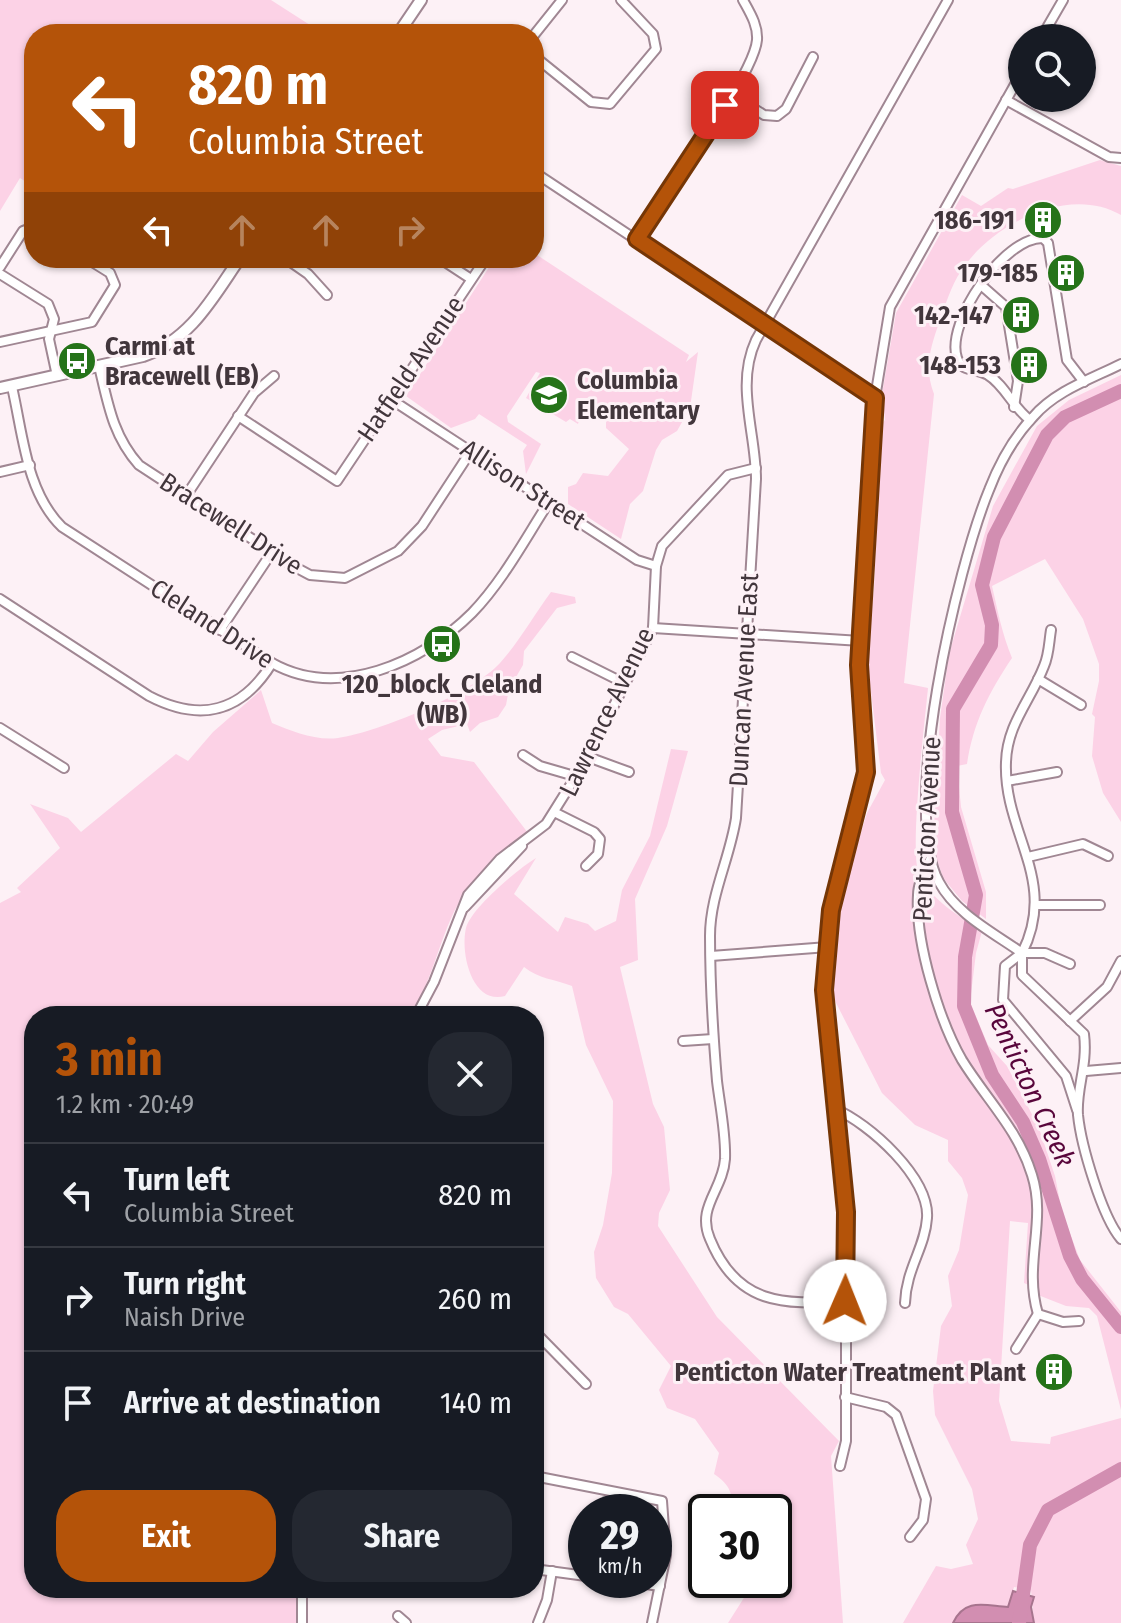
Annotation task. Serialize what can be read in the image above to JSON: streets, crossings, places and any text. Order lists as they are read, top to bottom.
{
  "streets": {
    "street": [
      "Hatfield Avenue",
      "Allison Street",
      "Bracewell Drive",
      "Cleland Drive",
      "Duncan Avenue East",
      "Lawrence Avenue",
      "Penticton Avenue"
    ]
  },
  "crossings": [
    ["Hatfield Avenue", "Allison Street"],
    ["Allison Street", "Bracewell Drive"],
    ["Allison Street", "Cleland Drive"],
    ["Allison Street", "Lawrence Avenue"],
    ["Duncan Avenue East", "Lawrence Avenue"]
  ],
  "water": ["Penticton Creek"],
  "places": {
    "building": [
      "186-191",
      "179-185",
      "142-147",
      "148-153",
      "Penticton Water Treatment Plant"
    ],
    "bus stop": ["Carmi at Bracewell (EB)", "120_block_Cleland (WB)"],
    "school or university": ["Columbia Elementary"]
  },
  "page": {
    "turn": ["820 m", "Columbia Street"],
    "heading": ["3 min", "1.2 km · 20:49"],
    "list": [
      {
        "name": "Turn left",
        "note": "Columbia Street",
        "value": "820 m"
      },
      {
        "name": "Turn right",
        "note": "Naish Drive",
        "value": "260 m"
      },
      {
        "name": "Arrive at destination",
        "value": "140 m"
      }
    ],
    "buttons": ["Exit", "Share"],
    "speed": "29 km/h",
    "limit": "30"
  }
}
